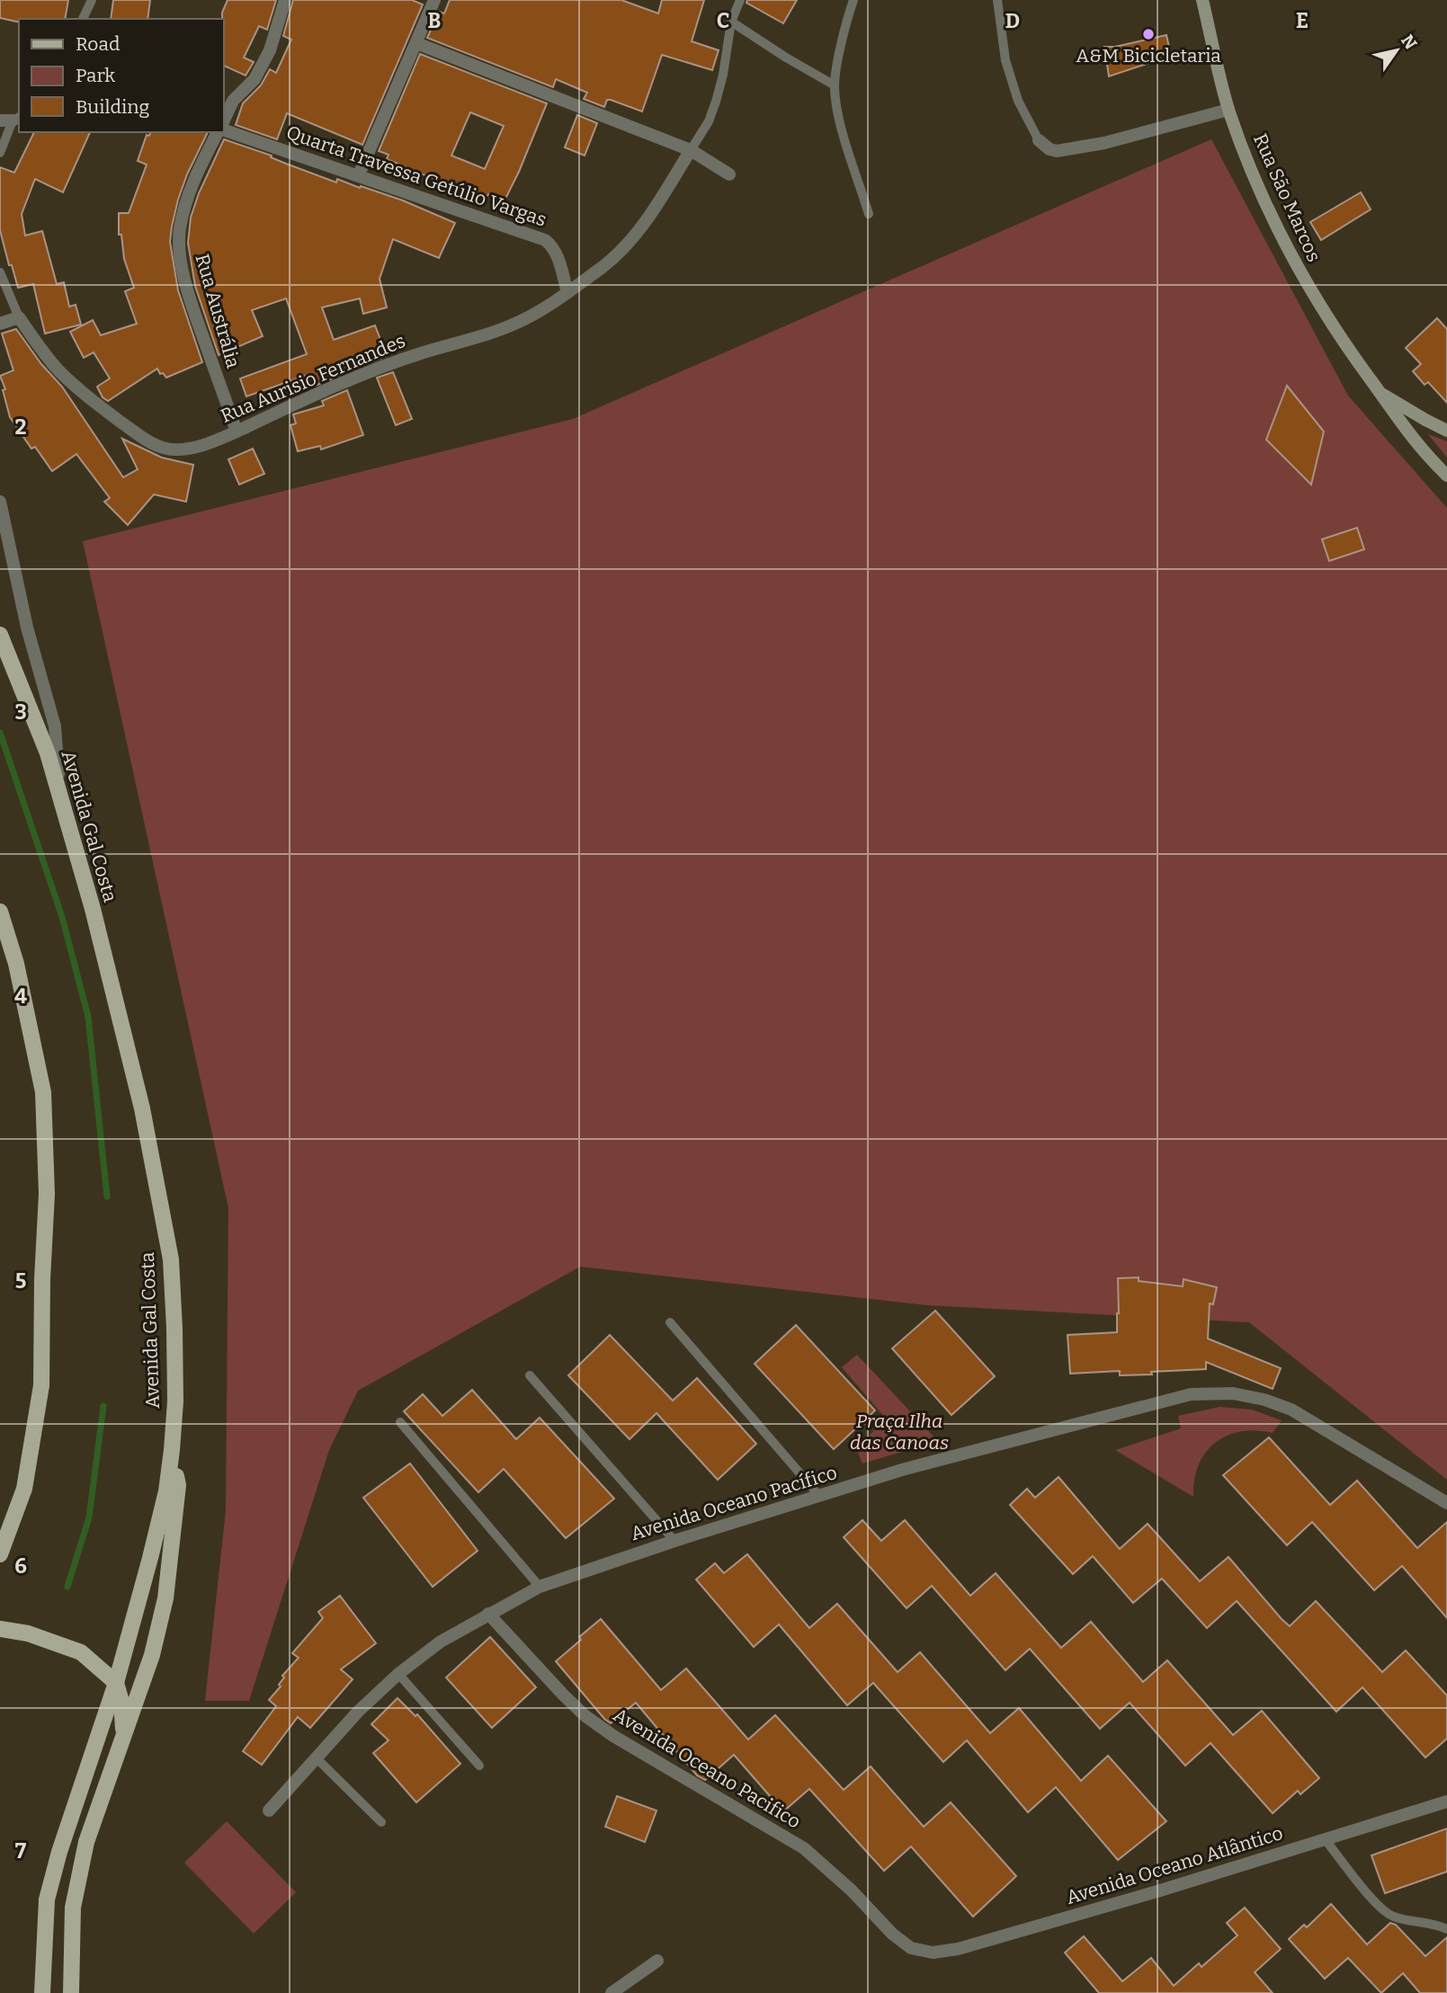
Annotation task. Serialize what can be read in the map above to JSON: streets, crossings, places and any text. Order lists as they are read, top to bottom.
{
  "streets": {
    "main road": ["Rua São Marcos", "Avenida Gal Costa"],
    "street": [
      "Quarta Travessa Getúlio Vargas",
      "Rua Austrália",
      "Rua Aurisio Fernandes",
      "Avenida Oceano Pacífico",
      "Avenida Oceano Pacifico",
      "Avenida Oceano Atlântico"
    ]
  },
  "crossings": [
    ["Quarta Travessa Getúlio Vargas", "Rua Aurisio Fernandes"],
    ["Rua Austrália", "Rua Aurisio Fernandes"],
    ["Avenida Oceano Pacífico", "Avenida Oceano Pacifico"],
    ["Avenida Oceano Pacifico", "Avenida Oceano Atlântico"]
  ],
  "parks": ["Praça Ilha das Canoas"],
  "places": ["A&M Bicicletaria"],
  "legend": ["Road", "Park", "Building"],
  "north": "top right",
  "grid": {
    "columns": [
      "B",
      "C",
      "D",
      "E"
    ],
    "rows": [
      "2",
      "3",
      "4",
      "5",
      "6",
      "7"
    ]
  }
}
